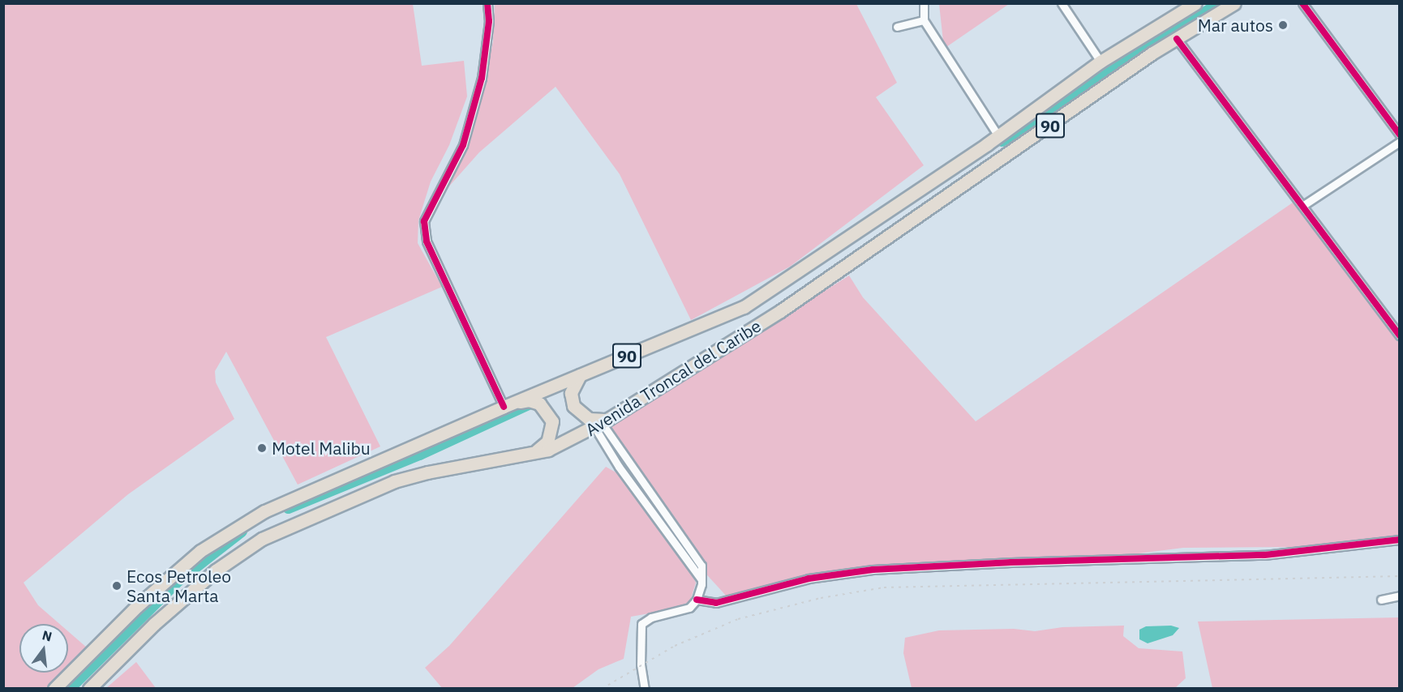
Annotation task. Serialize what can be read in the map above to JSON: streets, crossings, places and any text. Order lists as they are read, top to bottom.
{
  "streets": {
    "highway": ["90", "Avenida Troncal del Caribe"]
  },
  "places": ["Mar autos", "Motel Malibu", "Ecos Petroleo Santa Marta"],
  "north": "top"
}
